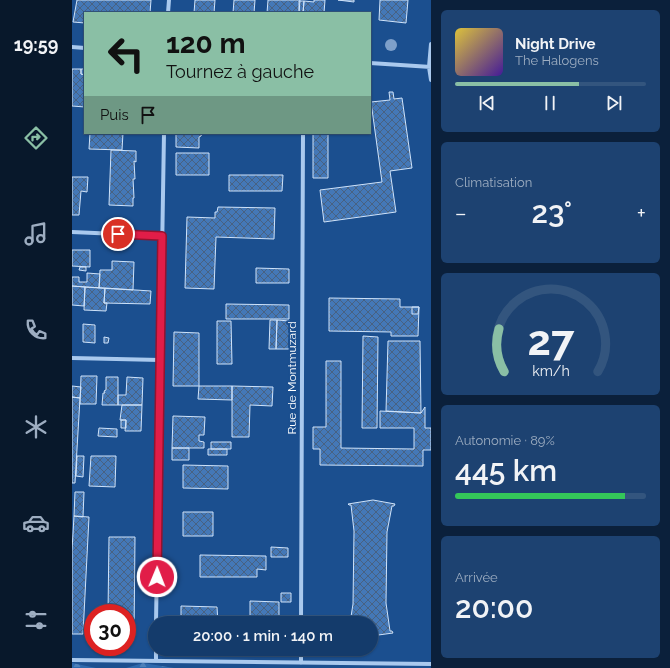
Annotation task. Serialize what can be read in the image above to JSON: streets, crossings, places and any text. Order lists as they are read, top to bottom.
{
  "streets": {
    "street": ["Rue de Montmuzard"]
  },
  "page": {
    "tabs": "19:59",
    "turn": ["120 m", "Tournez à gauche"],
    "song": ["Night Drive", "The Halogens"],
    "then": "Puis",
    "tile": [
      "Climatisation",
      ["Autonomie · 89%", "445 km"],
      ["Arrivée", "20:00"]
    ],
    "heat": ["−", "23°", "+"],
    "limit": "30",
    "trip": "20:00 · 1 min · 140 m",
    "gauge": ["27", "km/h"]
  }
}
